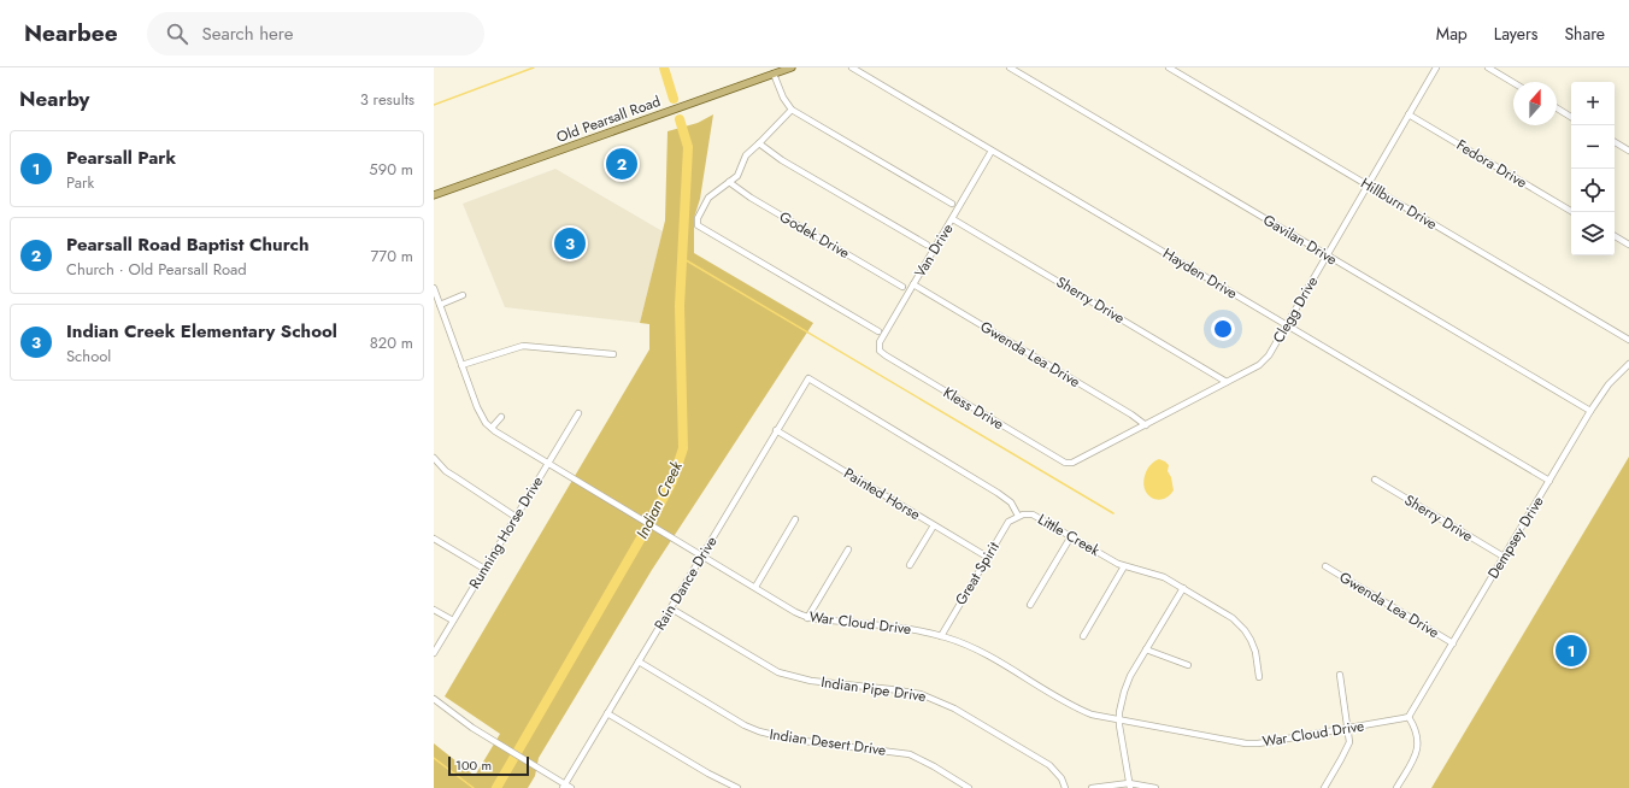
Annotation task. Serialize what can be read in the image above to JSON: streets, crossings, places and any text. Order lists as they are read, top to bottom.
{
  "streets": {
    "main road": ["Old Pearsall Road"],
    "street": [
      "Fedora Drive",
      "Hillburn Drive",
      "Godek Drive",
      "Gavilan Drive",
      "Van Drive",
      "Hayden Drive",
      "Sherry Drive",
      "Clegg Drive",
      "Gwenda Lea Drive",
      "Kless Drive",
      "Painted Horse",
      "Running Horse Drive",
      "Little Creek",
      "Dempsey Drive",
      "Great Spirit",
      "Rain Dance Drive",
      "War Cloud Drive",
      "Indian Pipe Drive",
      "Indian Desert Drive"
    ]
  },
  "crossings": [
    ["Fedora Drive", "Clegg Drive"],
    ["Hillburn Drive", "Clegg Drive"],
    ["Gavilan Drive", "Clegg Drive"],
    ["Gavilan Drive", "Dempsey Drive"],
    ["Van Drive", "Hayden Drive"],
    ["Van Drive", "Sherry Drive"],
    ["Van Drive", "Gwenda Lea Drive"],
    ["Van Drive", "Kless Drive"],
    ["Hayden Drive", "Clegg Drive"],
    ["Hayden Drive", "Dempsey Drive"],
    ["Sherry Drive", "Clegg Drive"],
    ["Sherry Drive", "Dempsey Drive"],
    ["Clegg Drive", "Gwenda Lea Drive"],
    ["Clegg Drive", "Kless Drive"],
    ["Gwenda Lea Drive", "Dempsey Drive"],
    ["Painted Horse", "Great Spirit"],
    ["Painted Horse", "Rain Dance Drive"],
    ["Running Horse Drive", "War Cloud Drive"],
    ["Little Creek", "Great Spirit"],
    ["Little Creek", "Rain Dance Drive"],
    ["Dempsey Drive", "War Cloud Drive"],
    ["Great Spirit", "War Cloud Drive"],
    ["Rain Dance Drive", "War Cloud Drive"],
    ["Rain Dance Drive", "Indian Pipe Drive"],
    ["Rain Dance Drive", "Indian Desert Drive"]
  ],
  "water": ["Indian Creek"],
  "scale_bar": "100 m",
  "north": "top",
  "page": {
    "header": "Nearbee",
    "search": "Search here",
    "nav": ["Map", "Layers", "Share"],
    "heading": ["Nearby", "3 results"],
    "map_buttons": ["+", "−"],
    "list": [
      {
        "mark": "1",
        "name": "Pearsall Park",
        "note": "Park",
        "value": "590 m"
      },
      {
        "mark": "2",
        "name": "Pearsall Road Baptist Church",
        "note": "Church · Old Pearsall Road",
        "value": "770 m"
      },
      {
        "mark": "3",
        "name": "Indian Creek Elementary School",
        "note": "School",
        "value": "820 m"
      }
    ],
    "pins": ["2", "3", "1"],
    "scale": "100 m"
  }
}
